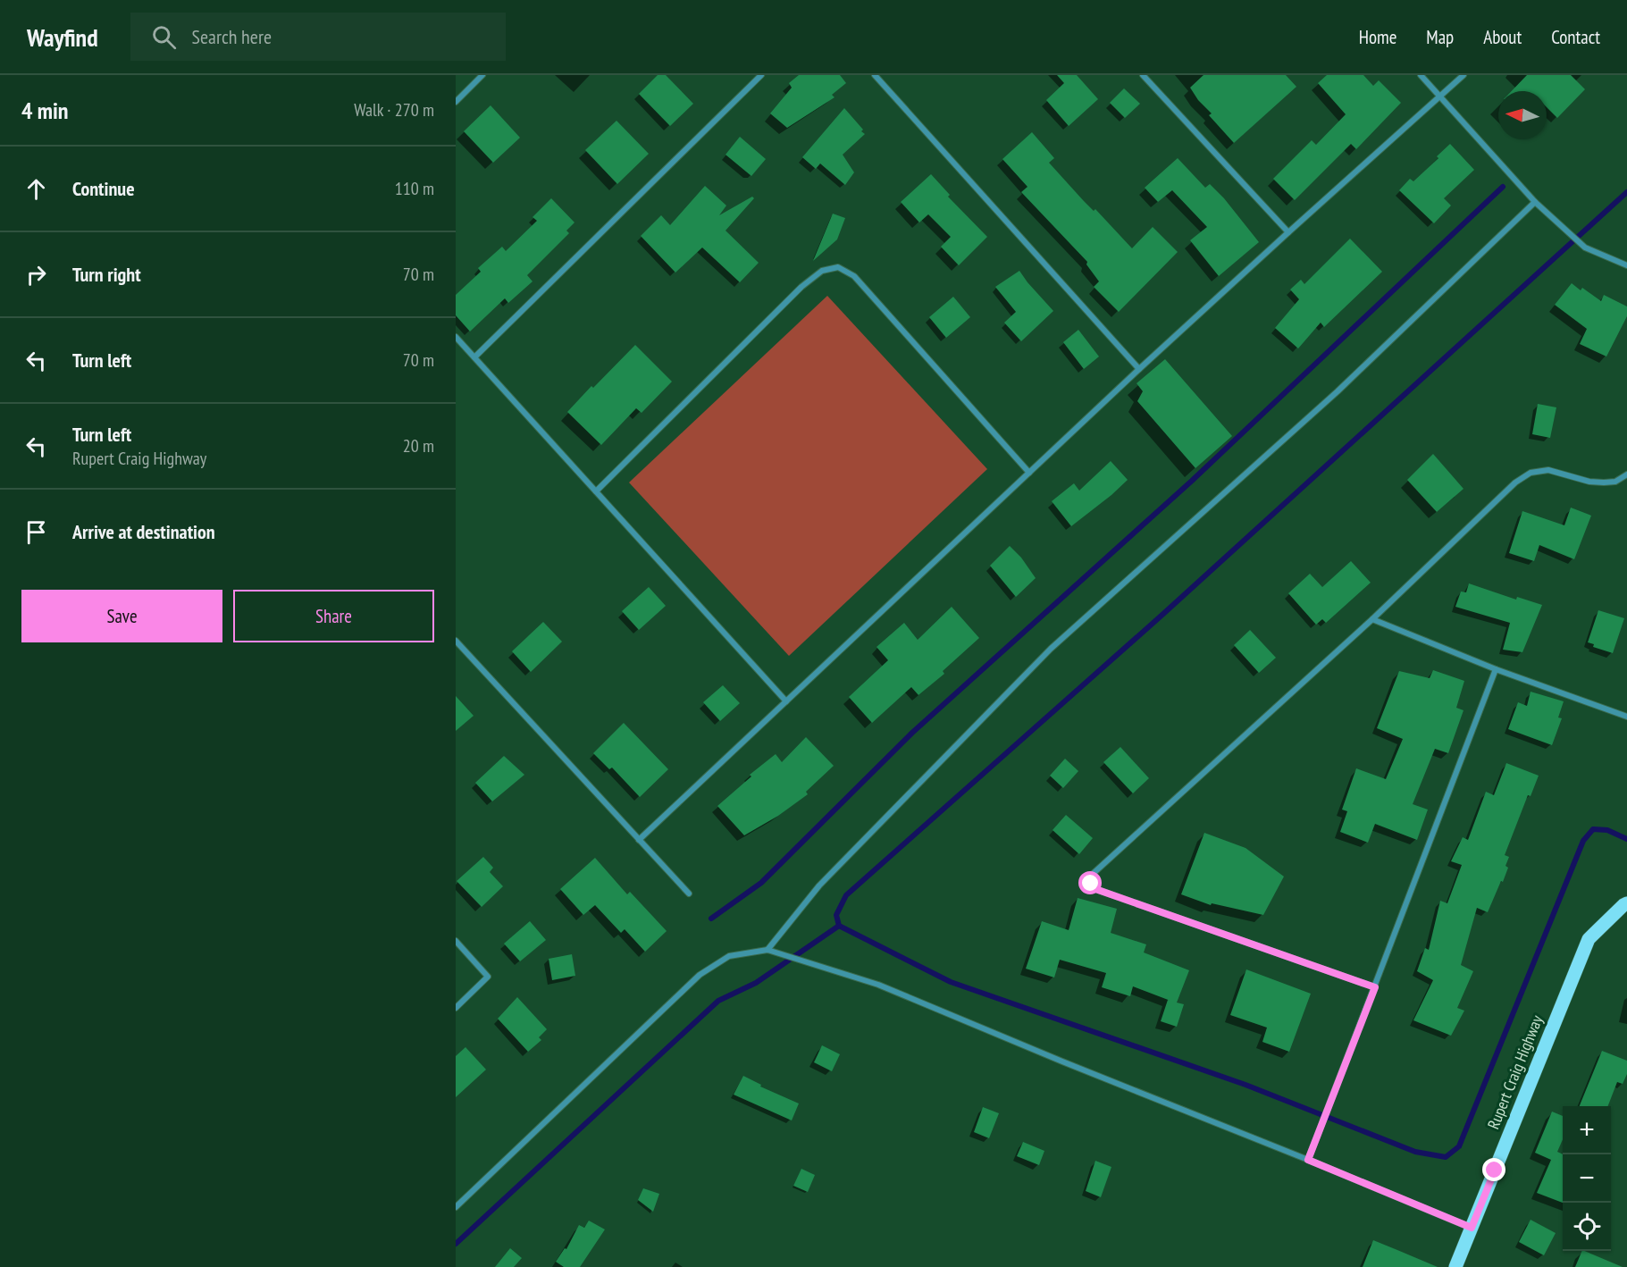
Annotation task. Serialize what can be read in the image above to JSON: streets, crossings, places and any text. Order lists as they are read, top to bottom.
{
  "streets": {
    "main road": ["Rupert Craig Highway"]
  },
  "north": "left",
  "page": {
    "header": "Wayfind",
    "search": "Search here",
    "nav": [
      "Home",
      "Map",
      "About",
      "Contact"
    ],
    "heading": ["4 min", "Walk · 270 m"],
    "list": [
      ["Continue", "110 m"],
      ["Turn right", "70 m"],
      ["Turn left", "70 m"],
      ["Turn left", "Rupert Craig Highway", "20 m"],
      "Arrive at destination"
    ],
    "buttons": ["Save", "Share"],
    "map_buttons": ["+", "−"]
  }
}
